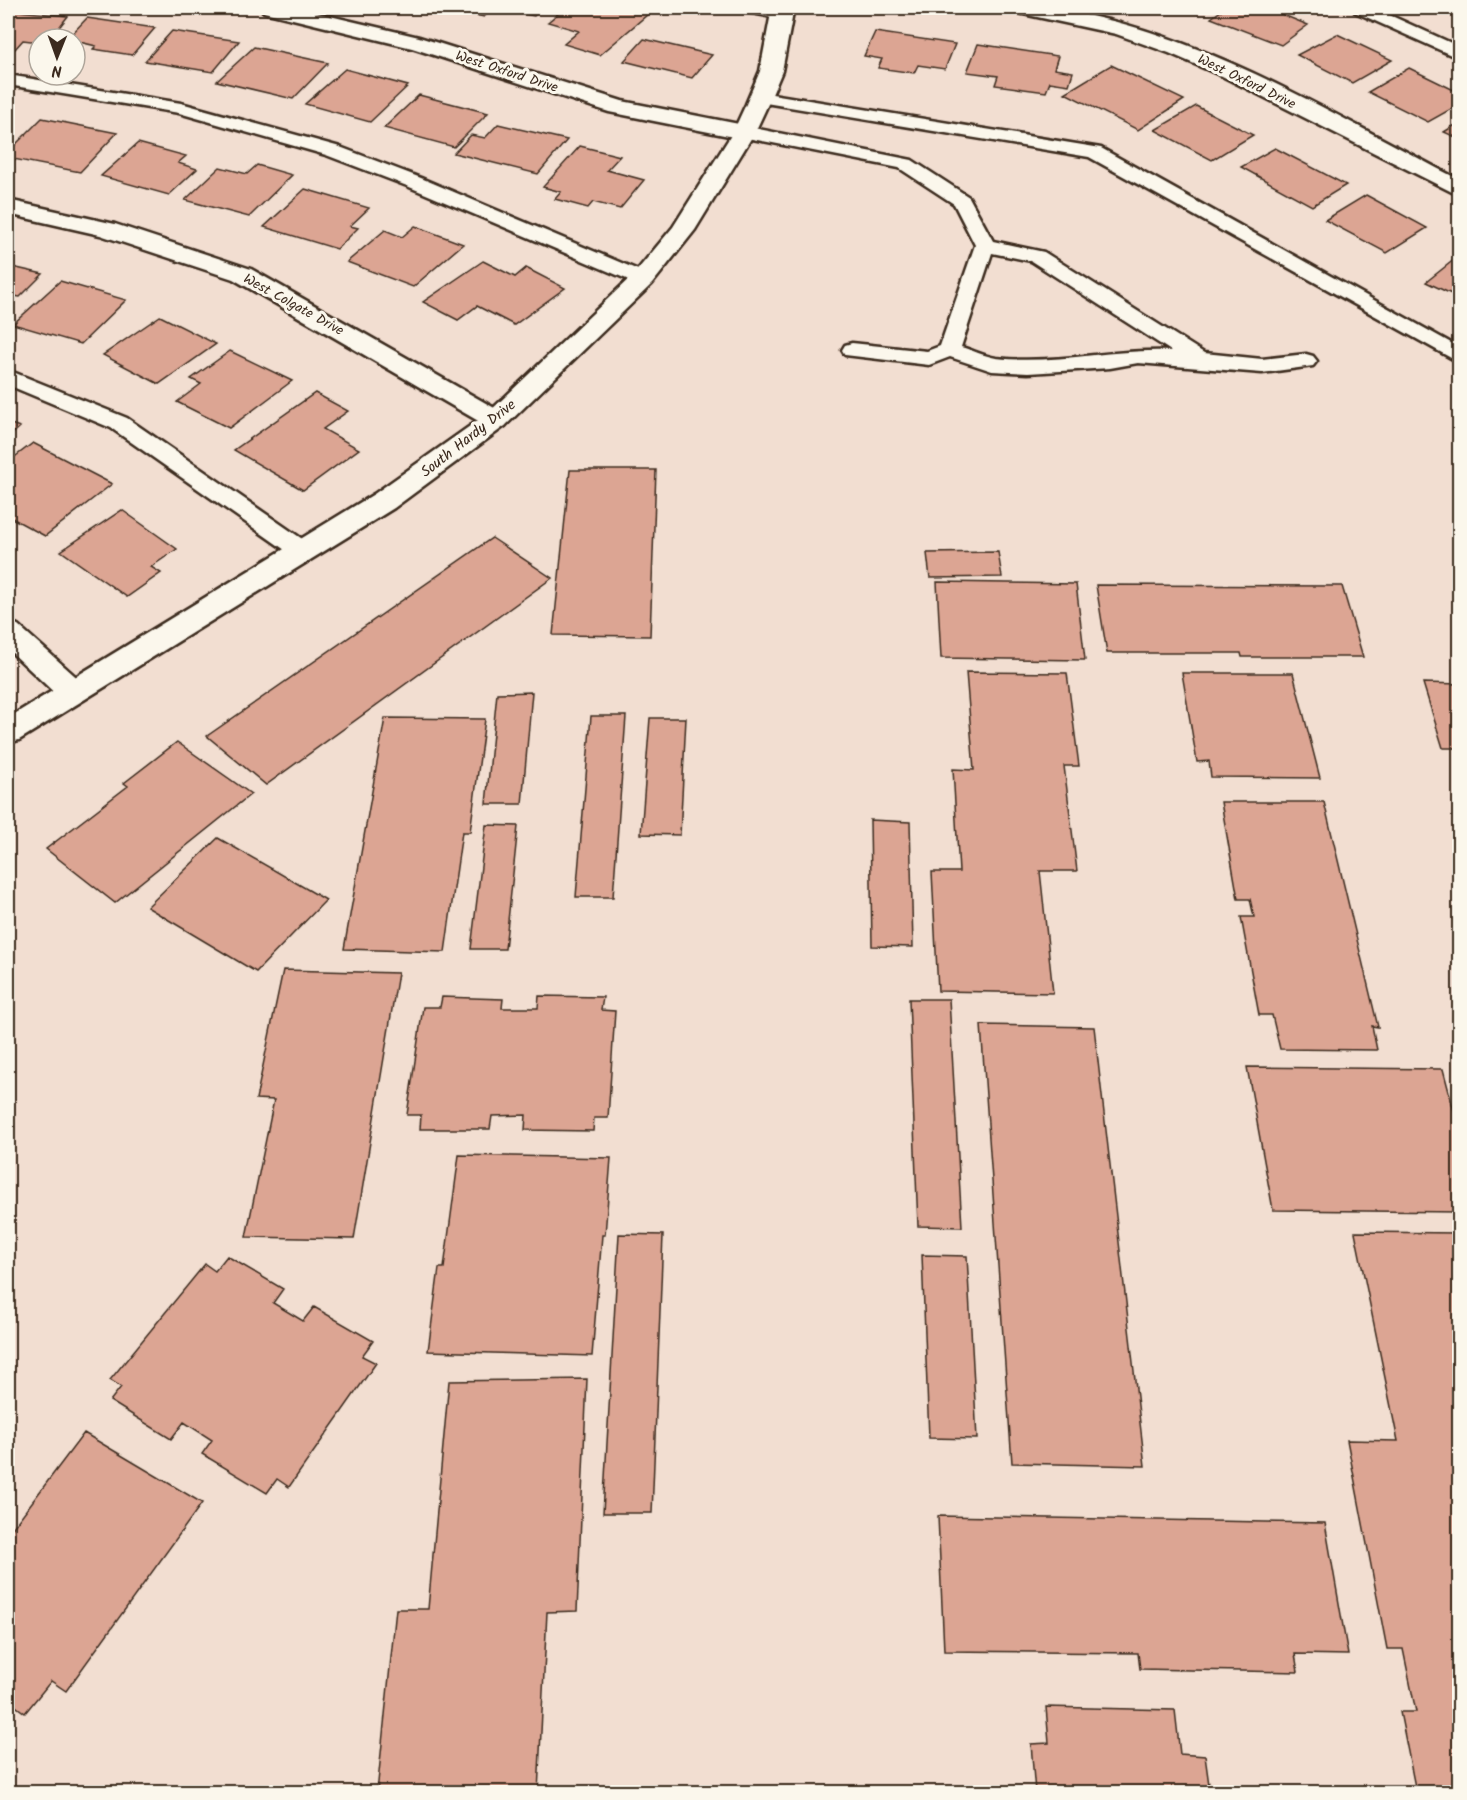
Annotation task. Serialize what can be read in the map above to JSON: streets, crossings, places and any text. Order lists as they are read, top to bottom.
{
  "streets": {
    "street": ["West Oxford Drive", "West Colgate Drive", "South Hardy Drive"]
  },
  "crossings": [
    ["West Oxford Drive", "South Hardy Drive"],
    ["West Colgate Drive", "South Hardy Drive"]
  ],
  "north": "bottom"
}
